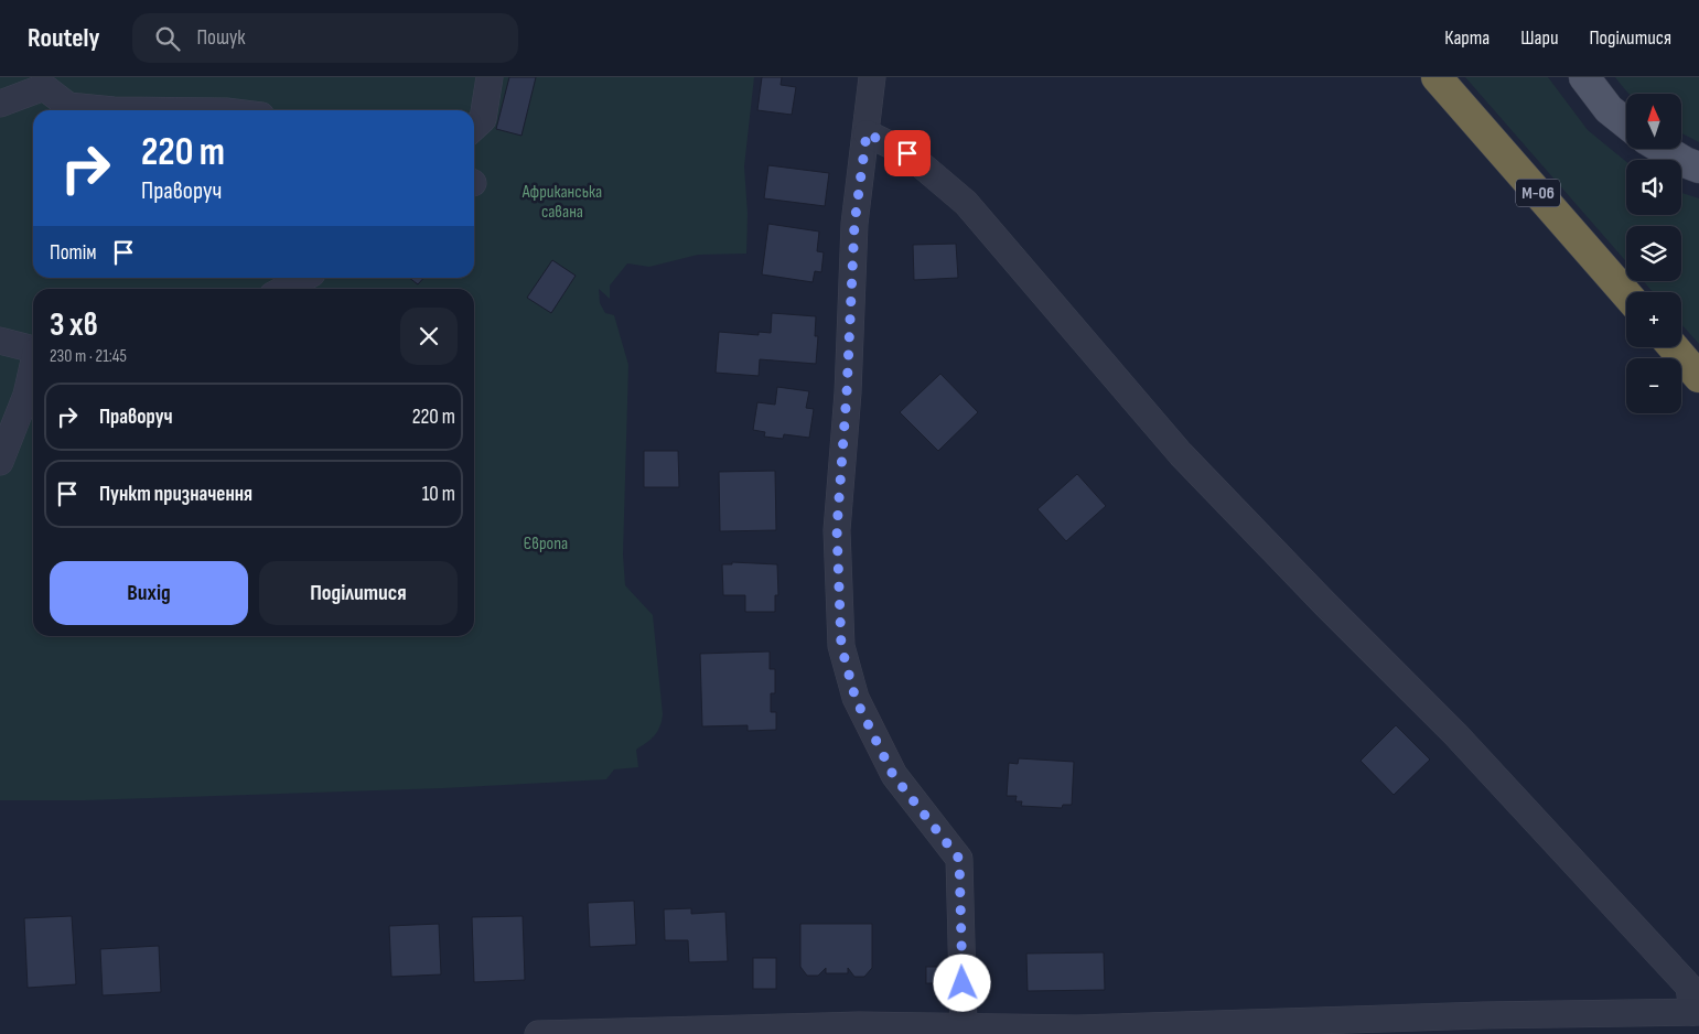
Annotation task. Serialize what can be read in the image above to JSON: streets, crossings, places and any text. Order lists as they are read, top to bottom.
{
  "streets": {
    "highway": ["М-06"]
  },
  "parks": ["Африканська савана", "Європа"],
  "north": "top",
  "page": {
    "header": "Routely",
    "search": "Пошук",
    "nav": ["Карта", "Шари", "Поділитися"],
    "map_buttons": ["+", "−"],
    "turn": ["220 m", "Праворуч"],
    "then": "Потім",
    "heading": ["3 хв", "230 m · 21:45"],
    "list": [
      {
        "name": "Праворуч",
        "value": "220 m"
      },
      {
        "name": "Пункт призначення",
        "value": "10 m"
      }
    ],
    "buttons": ["Вихід", "Поділитися"]
  }
}
